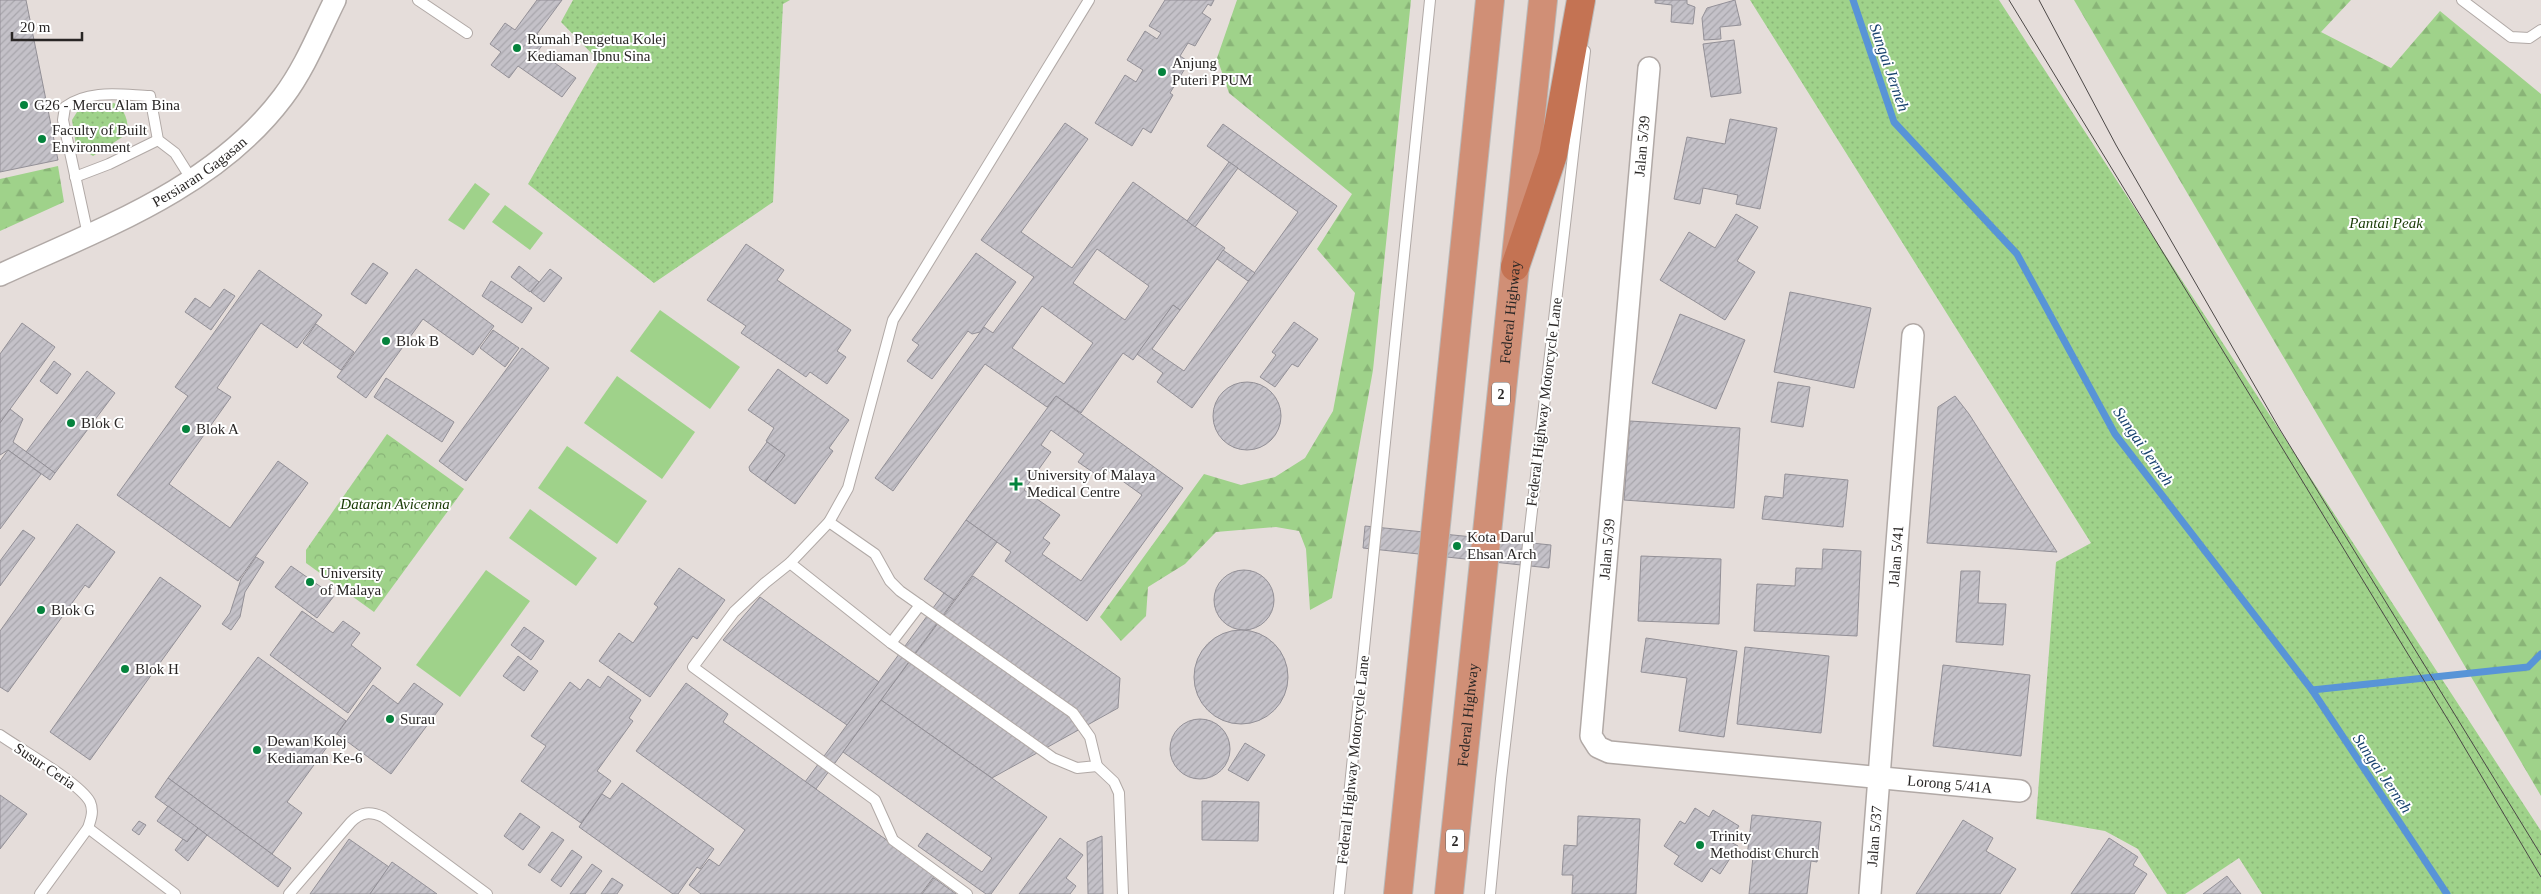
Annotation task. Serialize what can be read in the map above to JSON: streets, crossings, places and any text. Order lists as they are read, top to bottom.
{
  "streets": {
    "highway": ["Federal Highway", "2"],
    "street": [
      "Jalan 5/39",
      "Persiaran Gagasan",
      "Jalan 5/41",
      "Lorong 5/41A",
      "Jalan 5/37"
    ],
    "lane": ["Federal Highway Motorcycle Lane", "Susur Ceria"]
  },
  "crossings": [
    ["Jalan 5/39", "Jalan 5/41"],
    ["Jalan 5/39", "Lorong 5/41A"],
    ["Jalan 5/39", "Jalan 5/37"],
    ["Jalan 5/41", "Lorong 5/41A"],
    ["Jalan 5/41", "Jalan 5/37"],
    ["Lorong 5/41A", "Jalan 5/37"]
  ],
  "water": ["Sungai Jerneh"],
  "parks": ["Pantai Peak", "Dataran Avicenna"],
  "places": {
    "other": [
      "Rumah Pengetua Kolej Kediaman Ibnu Sina",
      "Anjung Puteri PPUM",
      "G26 - Mercu Alam Bina",
      "Faculty of Built Environment",
      "Blok B",
      "Blok C",
      "Blok A",
      "Kota Darul Ehsan Arch",
      "University of Malaya",
      "Blok G",
      "Blok H",
      "Surau",
      "Dewan Kolej Kediaman Ke-6",
      "Trinity Methodist Church"
    ],
    "health": ["University of Malaya Medical Centre"]
  },
  "scale_bar": "20 m"
}
